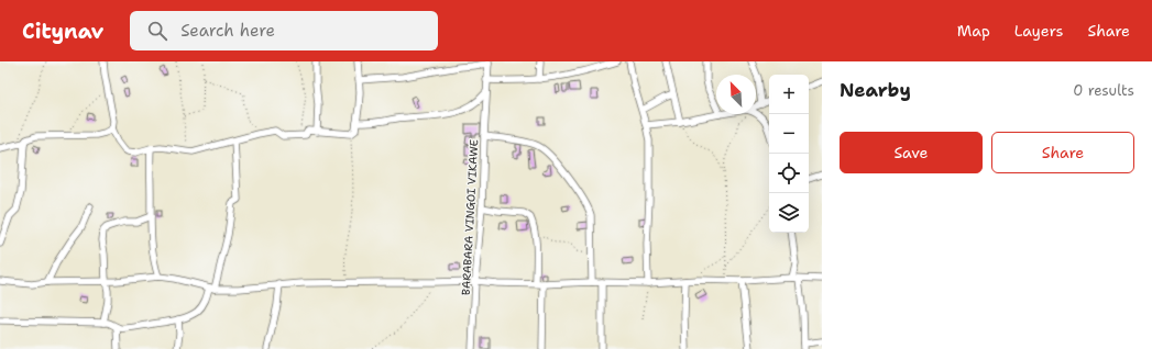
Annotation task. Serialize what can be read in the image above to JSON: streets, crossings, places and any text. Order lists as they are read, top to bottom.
{
  "streets": {
    "street": ["BARABARA VINGOI VIKAWE"]
  },
  "north": "top left",
  "page": {
    "header": "Citynav",
    "search": "Search here",
    "nav": ["Map", "Layers", "Share"],
    "heading": ["Nearby", "0 results"],
    "map_buttons": ["+", "−"],
    "buttons": ["Save", "Share"]
  }
}
